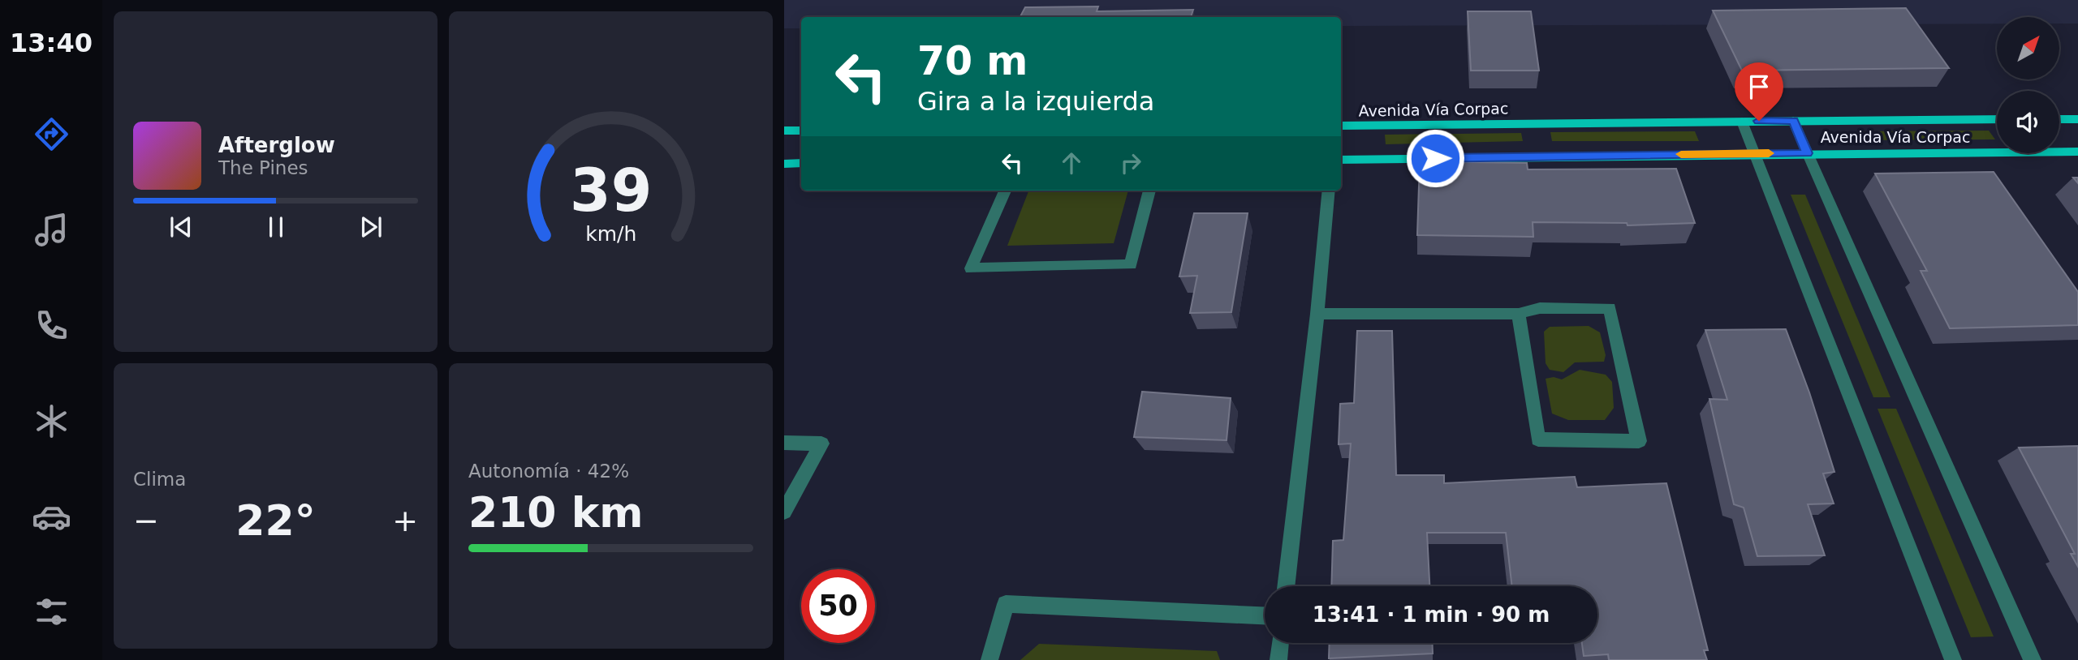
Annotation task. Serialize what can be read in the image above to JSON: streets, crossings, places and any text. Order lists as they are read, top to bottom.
{
  "streets": {
    "main road": ["Avenida Vía Corpac"]
  },
  "north": "top right",
  "page": {
    "tabs": "13:40",
    "turn": ["70 m", "Gira a la izquierda"],
    "song": ["Afterglow", "The Pines"],
    "tile": [
      "Clima",
      ["Autonomía · 42%", "210 km"]
    ],
    "heat": ["−", "22°", "+"],
    "limit": "50",
    "trip": "13:41 · 1 min · 90 m",
    "gauge": ["39", "km/h"]
  }
}
